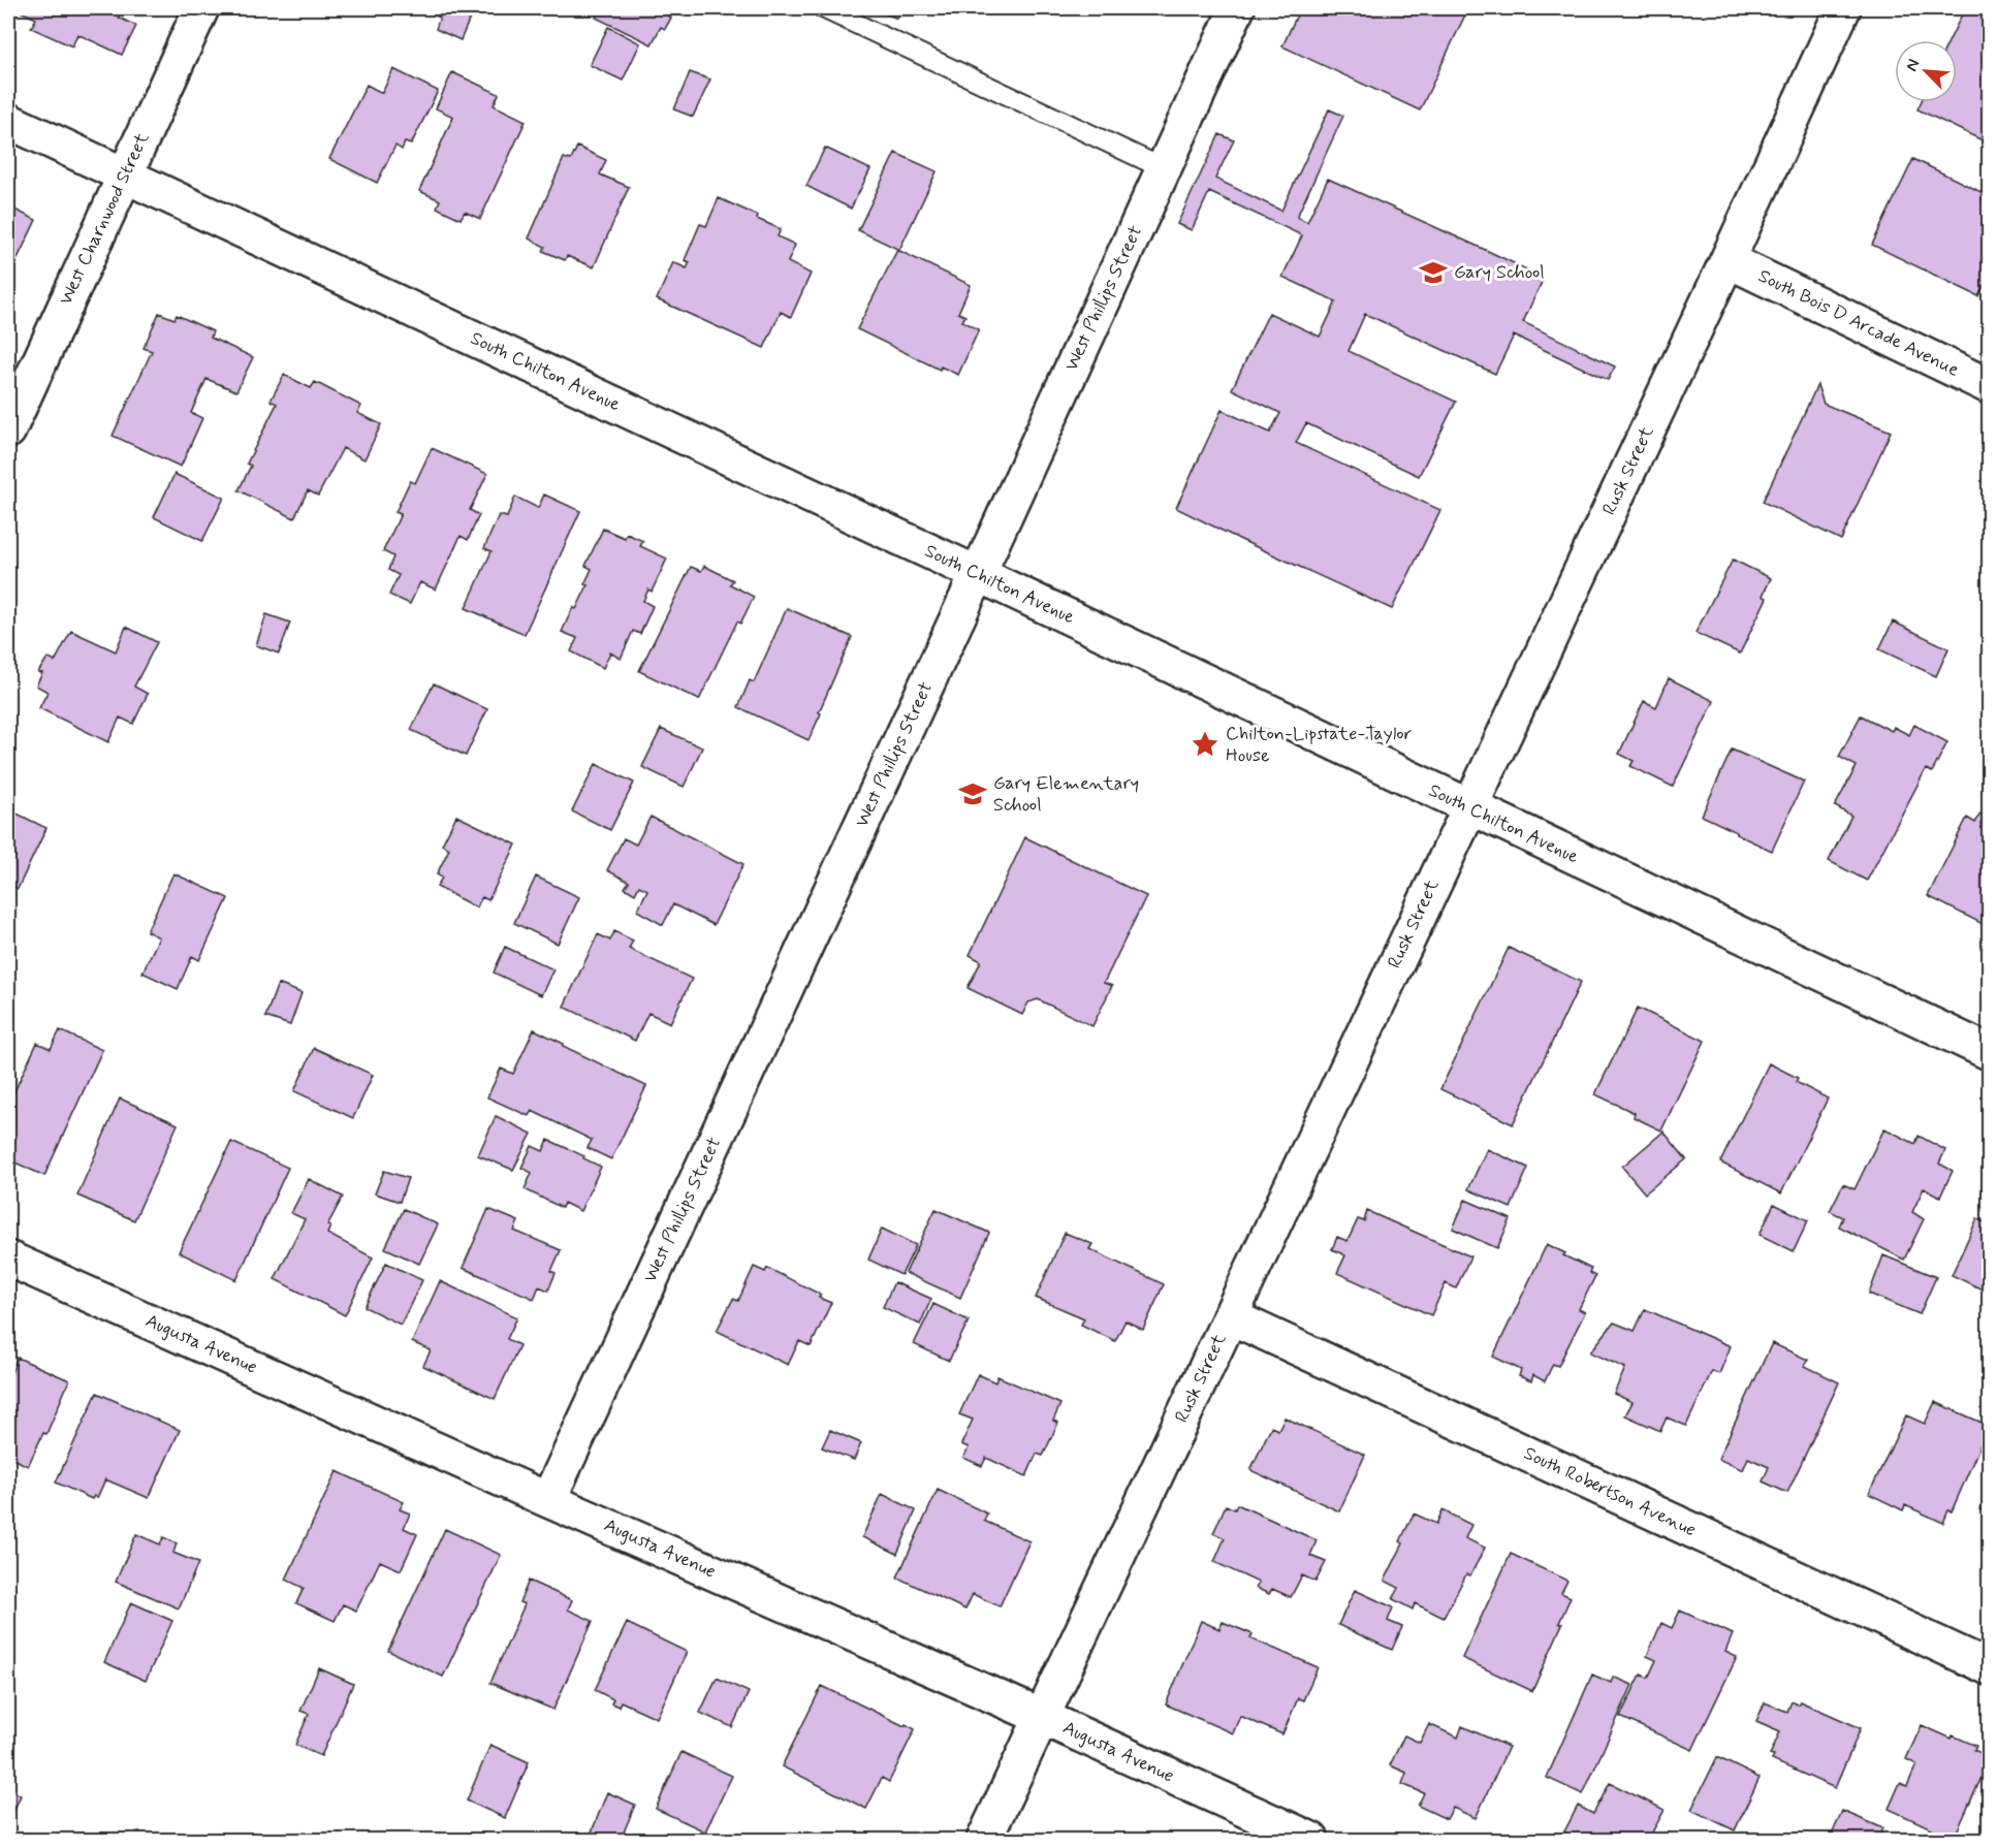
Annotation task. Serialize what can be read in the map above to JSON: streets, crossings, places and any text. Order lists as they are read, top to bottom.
{
  "streets": {
    "street": [
      "West Charnwood Street",
      "West Phillips Street",
      "South Bois D Arcade Avenue",
      "South Chilton Avenue",
      "Rusk Street",
      "Augusta Avenue",
      "South Robertson Avenue"
    ]
  },
  "crossings": [
    ["West Charnwood Street", "South Chilton Avenue"],
    ["West Phillips Street", "South Chilton Avenue"],
    ["West Phillips Street", "Augusta Avenue"],
    ["South Bois D Arcade Avenue", "Rusk Street"],
    ["South Chilton Avenue", "Rusk Street"],
    ["Rusk Street", "Augusta Avenue"],
    ["Rusk Street", "South Robertson Avenue"]
  ],
  "places": {
    "school or university": ["Gary School", "Gary Elementary School"],
    "place": ["Chilton-Lipstate-Taylor House"]
  },
  "north": "top left"
}
